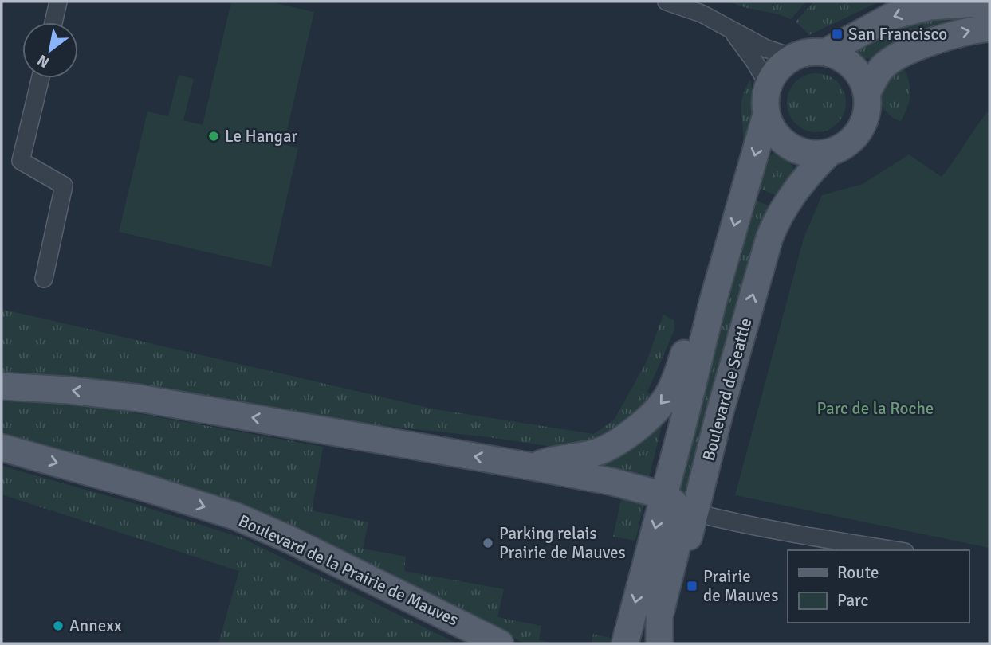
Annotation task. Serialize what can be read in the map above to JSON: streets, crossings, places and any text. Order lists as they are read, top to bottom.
{
  "streets": {
    "main road": ["Boulevard de Seattle", "Boulevard de la Prairie de Mauves"]
  },
  "parks": ["Parc de la Roche"],
  "places": {
    "transit": ["San Francisco", "Prairie de Mauves"],
    "other": ["Le Hangar", "Parking relais Prairie de Mauves", "Annexx"]
  },
  "legend": ["Route", "Parc"],
  "north": "bottom left"
}
